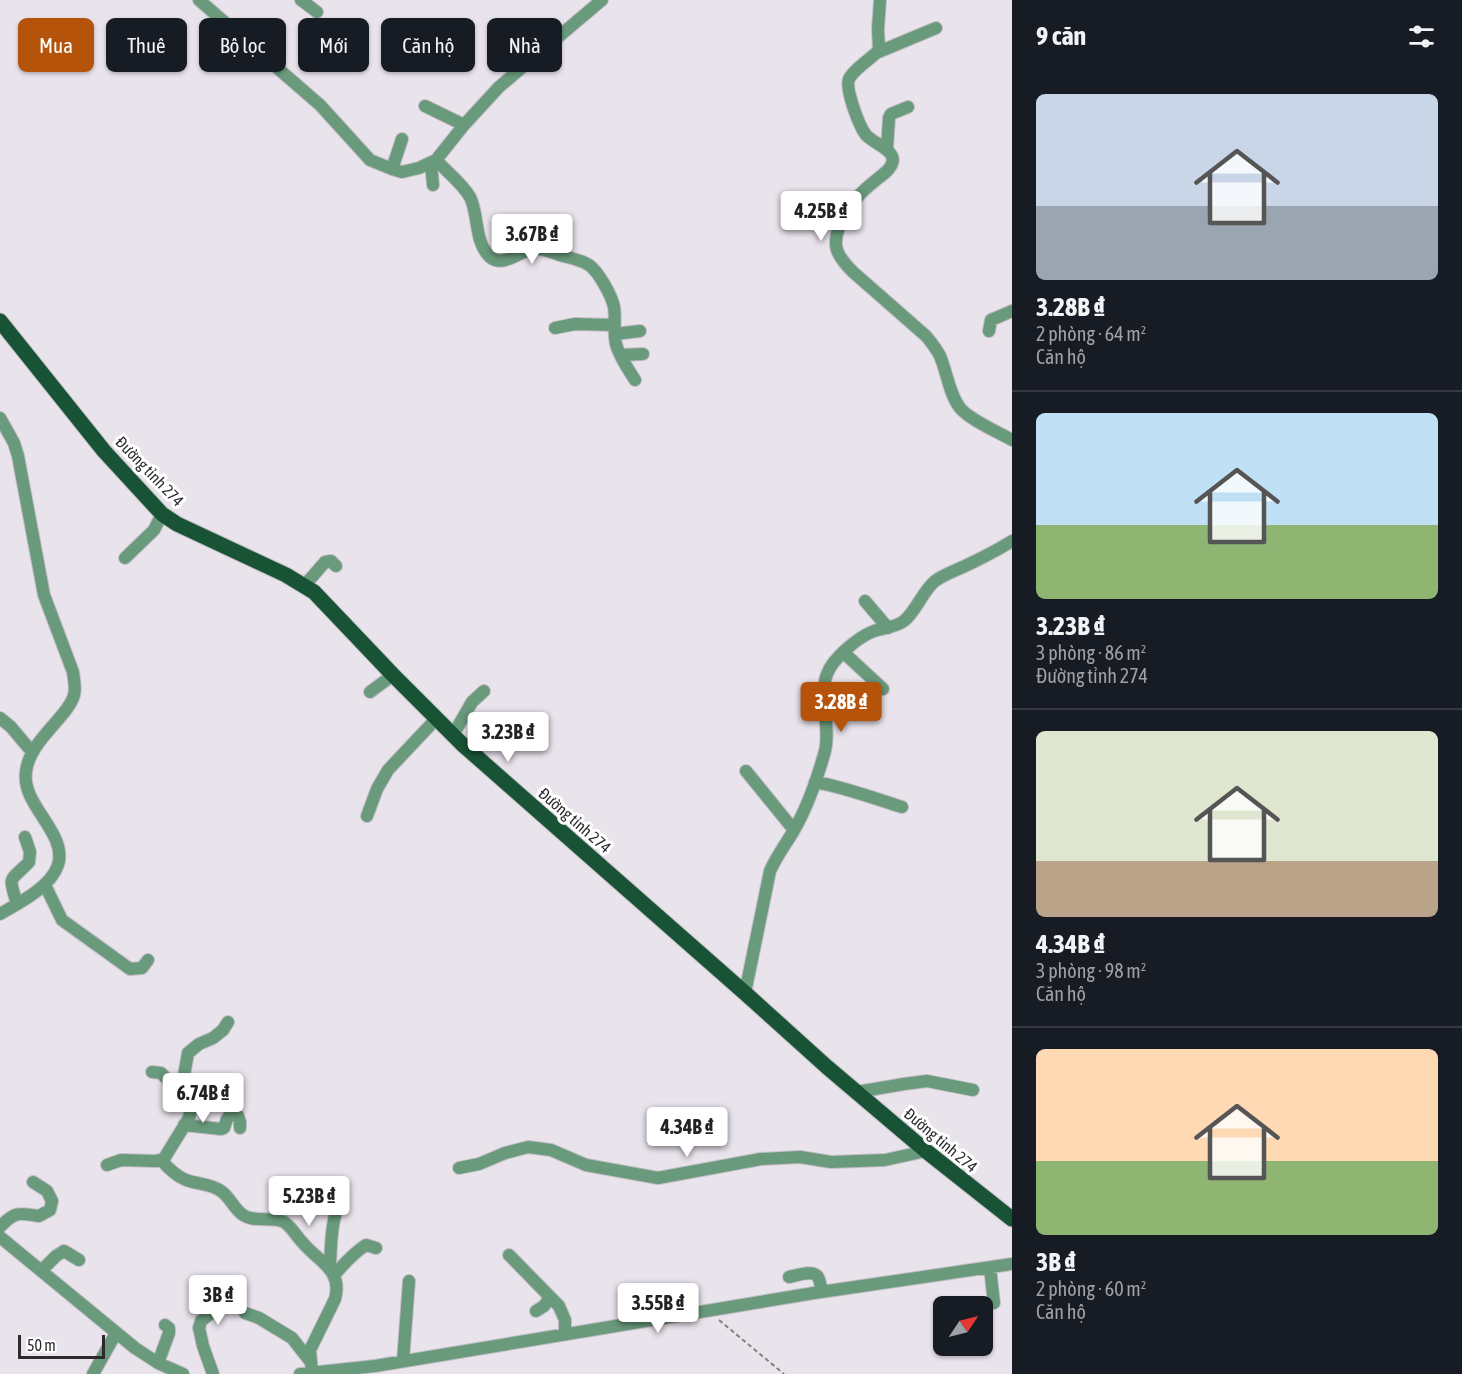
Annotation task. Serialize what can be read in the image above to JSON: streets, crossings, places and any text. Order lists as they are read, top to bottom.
{
  "streets": {
    "main road": ["Đường tỉnh 274"]
  },
  "scale_bar": "50 m",
  "north": "top right",
  "page": {
    "heading": "9 căn",
    "chip": [
      "Mua",
      "Thuê",
      "Bộ lọc",
      "Mới",
      "Căn hộ",
      "Nhà"
    ],
    "list": [
      {
        "name": "3.28B ₫",
        "note": "2 phòng · 64 m² · Căn hộ"
      },
      {
        "name": "3.23B ₫",
        "note": "3 phòng · 86 m² · Đường tỉnh 274"
      },
      {
        "name": "4.34B ₫",
        "note": "3 phòng · 98 m² · Căn hộ"
      },
      {
        "name": "3B ₫",
        "note": "2 phòng · 60 m² · Căn hộ"
      }
    ],
    "price": [
      "4.25B ₫",
      "3.67B ₫",
      "3.28B ₫",
      "3.23B ₫",
      "6.74B ₫",
      "4.34B ₫",
      "5.23B ₫",
      "3B ₫",
      "3.55B ₫"
    ],
    "scale": "50 m"
  }
}
